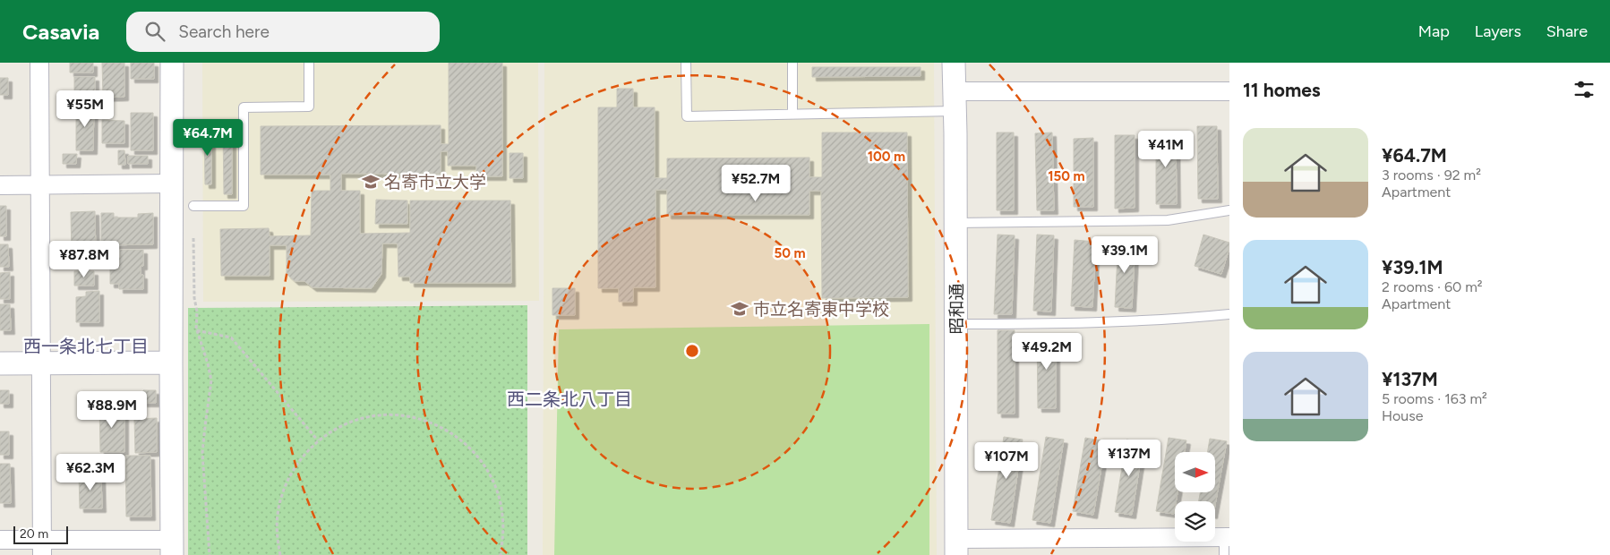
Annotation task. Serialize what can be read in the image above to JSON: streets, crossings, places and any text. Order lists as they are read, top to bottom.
{
  "streets": {
    "street": ["昭和通"]
  },
  "districts": ["西一条北七丁目", "西二条北八丁目"],
  "places": {
    "school or university": ["名寄市立大学", "市立名寄東中学校"]
  },
  "scale_bar": "20 m",
  "north": "right",
  "page": {
    "header": "Casavia",
    "search": "Search here",
    "nav": ["Map", "Layers", "Share"],
    "heading": "11 homes",
    "price": [
      "¥55M",
      "¥64.7M",
      "¥41M",
      "¥52.7M",
      "¥39.1M",
      "¥87.8M",
      "¥49.2M",
      "¥88.9M",
      "¥137M",
      "¥107M",
      "¥62.3M"
    ],
    "list": [
      {
        "name": "¥64.7M",
        "note": "3 rooms · 92 m² · Apartment"
      },
      {
        "name": "¥39.1M",
        "note": "2 rooms · 60 m² · Apartment"
      },
      {
        "name": "¥137M",
        "note": "5 rooms · 163 m² · House"
      }
    ],
    "scale": "20 m"
  },
  "rings": ["100 m", "150 m", "50 m"]
}
